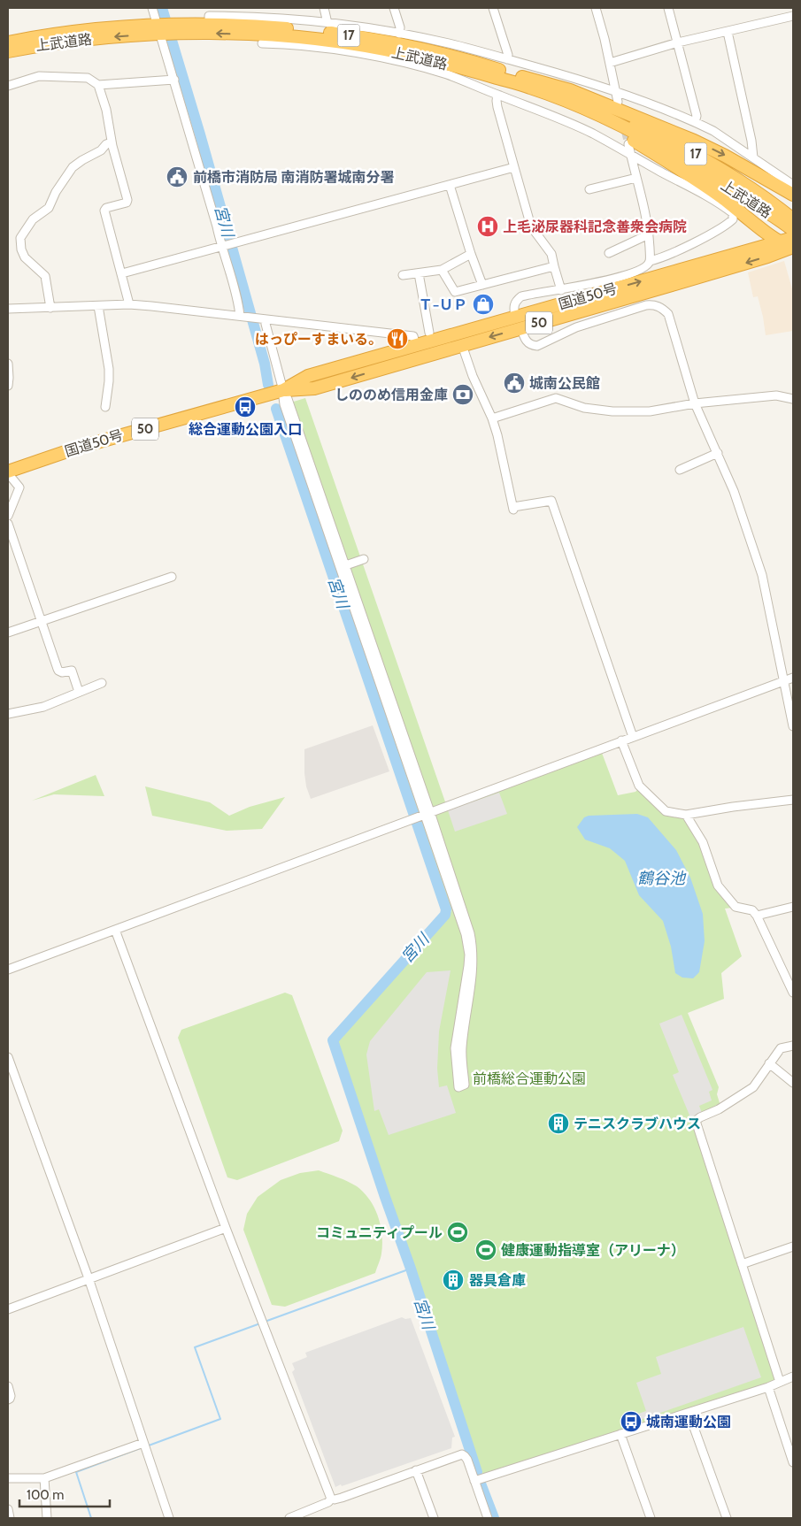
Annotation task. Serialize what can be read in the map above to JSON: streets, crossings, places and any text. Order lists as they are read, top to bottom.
{
  "streets": {
    "highway": [
      "17",
      "上武道路",
      "国道50号",
      "50"
    ]
  },
  "crossings": [
    ["17", "上武道路"],
    ["17", "国道50号"],
    ["上武道路", "国道50号"]
  ],
  "water": ["宮川", "鶴谷池"],
  "parks": ["前橋総合運動公園"],
  "places": {
    "public building": ["前橋市消防局 南消防署城南分署", "城南公民館"],
    "hospital": ["上毛泌尿器科記念善衆会病院"],
    "shop": ["Ｔ−ＵＰ"],
    "restaurant": ["はっぴーすまいる。"],
    "bank": ["しののめ信用金庫"],
    "bus stop": ["総合運動公園入口", "城南運動公園"],
    "building": ["テニスクラブハウス", "器具倉庫"],
    "sports": ["コミュニティプール", "健康運動指導室（アリーナ）"]
  },
  "scale_bar": "100 m"
}
